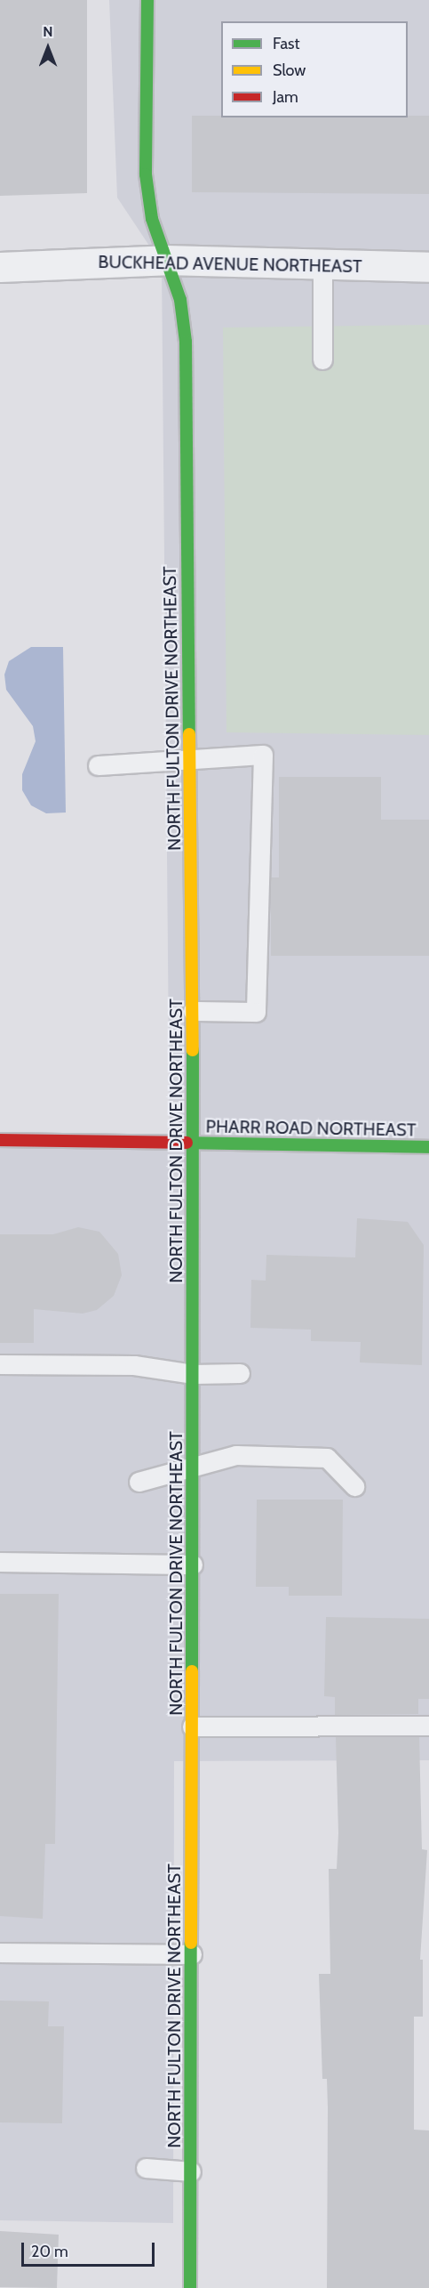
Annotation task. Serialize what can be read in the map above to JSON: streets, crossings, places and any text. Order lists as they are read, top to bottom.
{
  "streets": {
    "street": ["BUCKHEAD AVENUE NORTHEAST", "NORTH FULTON DRIVE NORTHEAST", "PHARR ROAD NORTHEAST"]
  },
  "crossings": [
    ["BUCKHEAD AVENUE NORTHEAST", "NORTH FULTON DRIVE NORTHEAST"],
    ["NORTH FULTON DRIVE NORTHEAST", "PHARR ROAD NORTHEAST"]
  ],
  "legend": ["Fast", "Slow", "Jam"],
  "scale_bar": "20 m",
  "north": "top"
}
